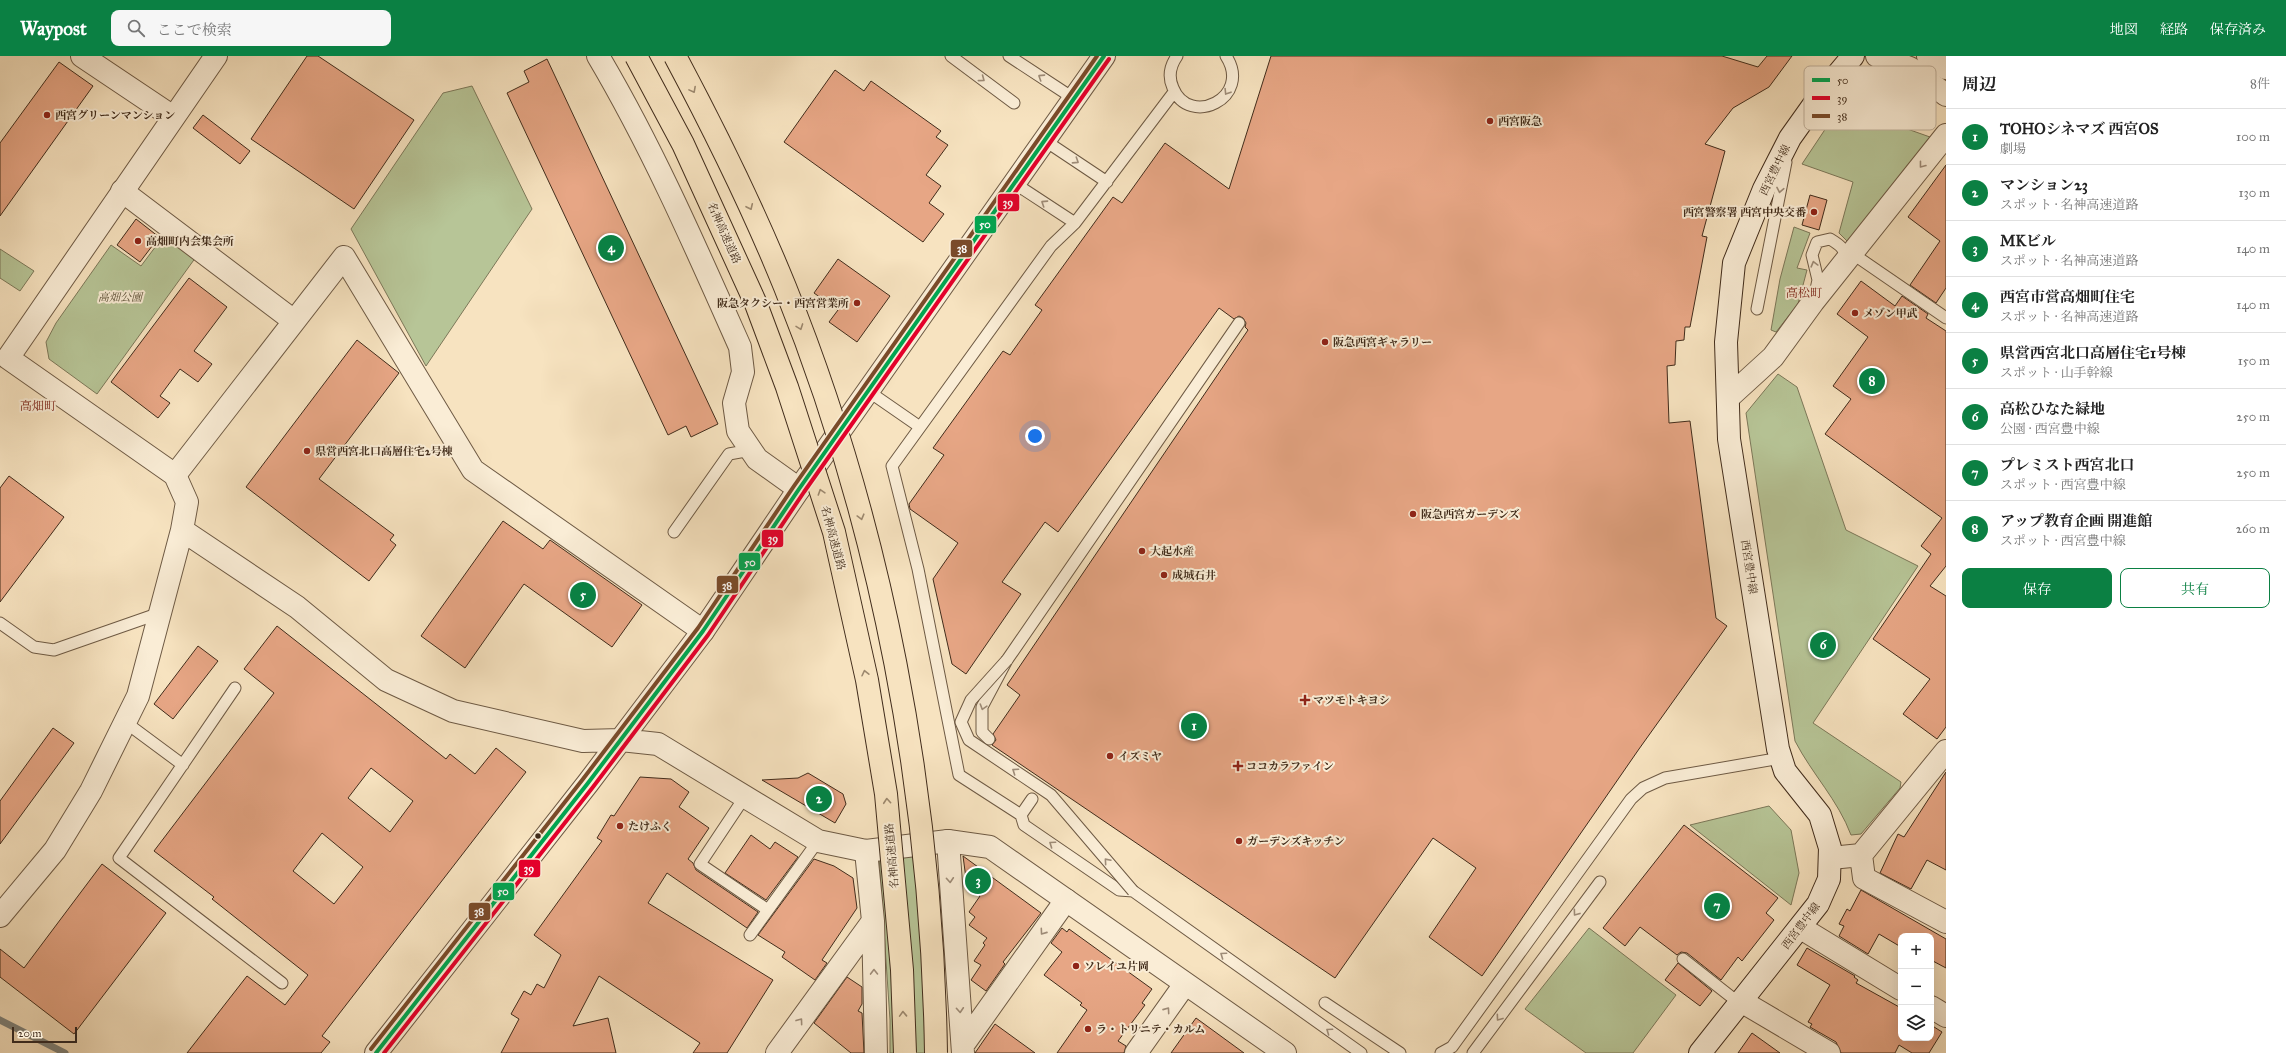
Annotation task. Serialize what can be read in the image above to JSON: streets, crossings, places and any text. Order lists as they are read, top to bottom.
{
  "streets": {
    "highway": ["名神高速道路"],
    "street": ["西宮豊中線"]
  },
  "districts": ["高松町", "高畑町"],
  "parks": ["高畑公園"],
  "places": {
    "other": [
      "西宮グリーンマンション",
      "西宮阪急",
      "西宮警察署 西宮中央交番",
      "高畑町内会集会所",
      "阪急タクシー・西宮営業所",
      "メゾン甲武",
      "阪急西宮ギャラリー",
      "県営西宮北口高層住宅2号棟",
      "阪急西宮ガーデンズ",
      "大起水産",
      "成城石井",
      "イズミヤ",
      "たけふく",
      "ガーデンズキッチン",
      "ソレイユ片岡",
      "ラ・トリニテ・カルム"
    ],
    "health": ["マツモトキヨシ", "ココカラファイン"]
  },
  "lines": ["transit line 50", "transit line 38", "transit line 39"],
  "legend": ["50", "39", "38"],
  "scale_bar": "20 m",
  "page": {
    "header": "Waypost",
    "search": "ここで検索",
    "nav": ["地図", "経路", "保存済み"],
    "heading": ["周辺", "8件"],
    "list": [
      {
        "mark": "1",
        "name": "TOHOシネマズ 西宮OS",
        "note": "劇場",
        "value": "100 m"
      },
      {
        "mark": "2",
        "name": "マンション23",
        "note": "スポット · 名神高速道路",
        "value": "130 m"
      },
      {
        "mark": "3",
        "name": "MKビル",
        "note": "スポット · 名神高速道路",
        "value": "140 m"
      },
      {
        "mark": "4",
        "name": "西宮市営高畑町住宅",
        "note": "スポット · 名神高速道路",
        "value": "140 m"
      },
      {
        "mark": "5",
        "name": "県営西宮北口高層住宅1号棟",
        "note": "スポット · 山手幹線",
        "value": "150 m"
      },
      {
        "mark": "6",
        "name": "高松ひなた緑地",
        "note": "公園 · 西宮豊中線",
        "value": "250 m"
      },
      {
        "mark": "7",
        "name": "プレミスト西宮北口",
        "note": "スポット · 西宮豊中線",
        "value": "250 m"
      },
      {
        "mark": "8",
        "name": "アップ教育企画 開進館",
        "note": "スポット · 西宮豊中線",
        "value": "260 m"
      }
    ],
    "pins": [
      "4",
      "8",
      "5",
      "6",
      "1",
      "2",
      "3",
      "7"
    ],
    "buttons": ["保存", "共有"],
    "map_buttons": ["+", "−"],
    "scale": "20 m"
  }
}
